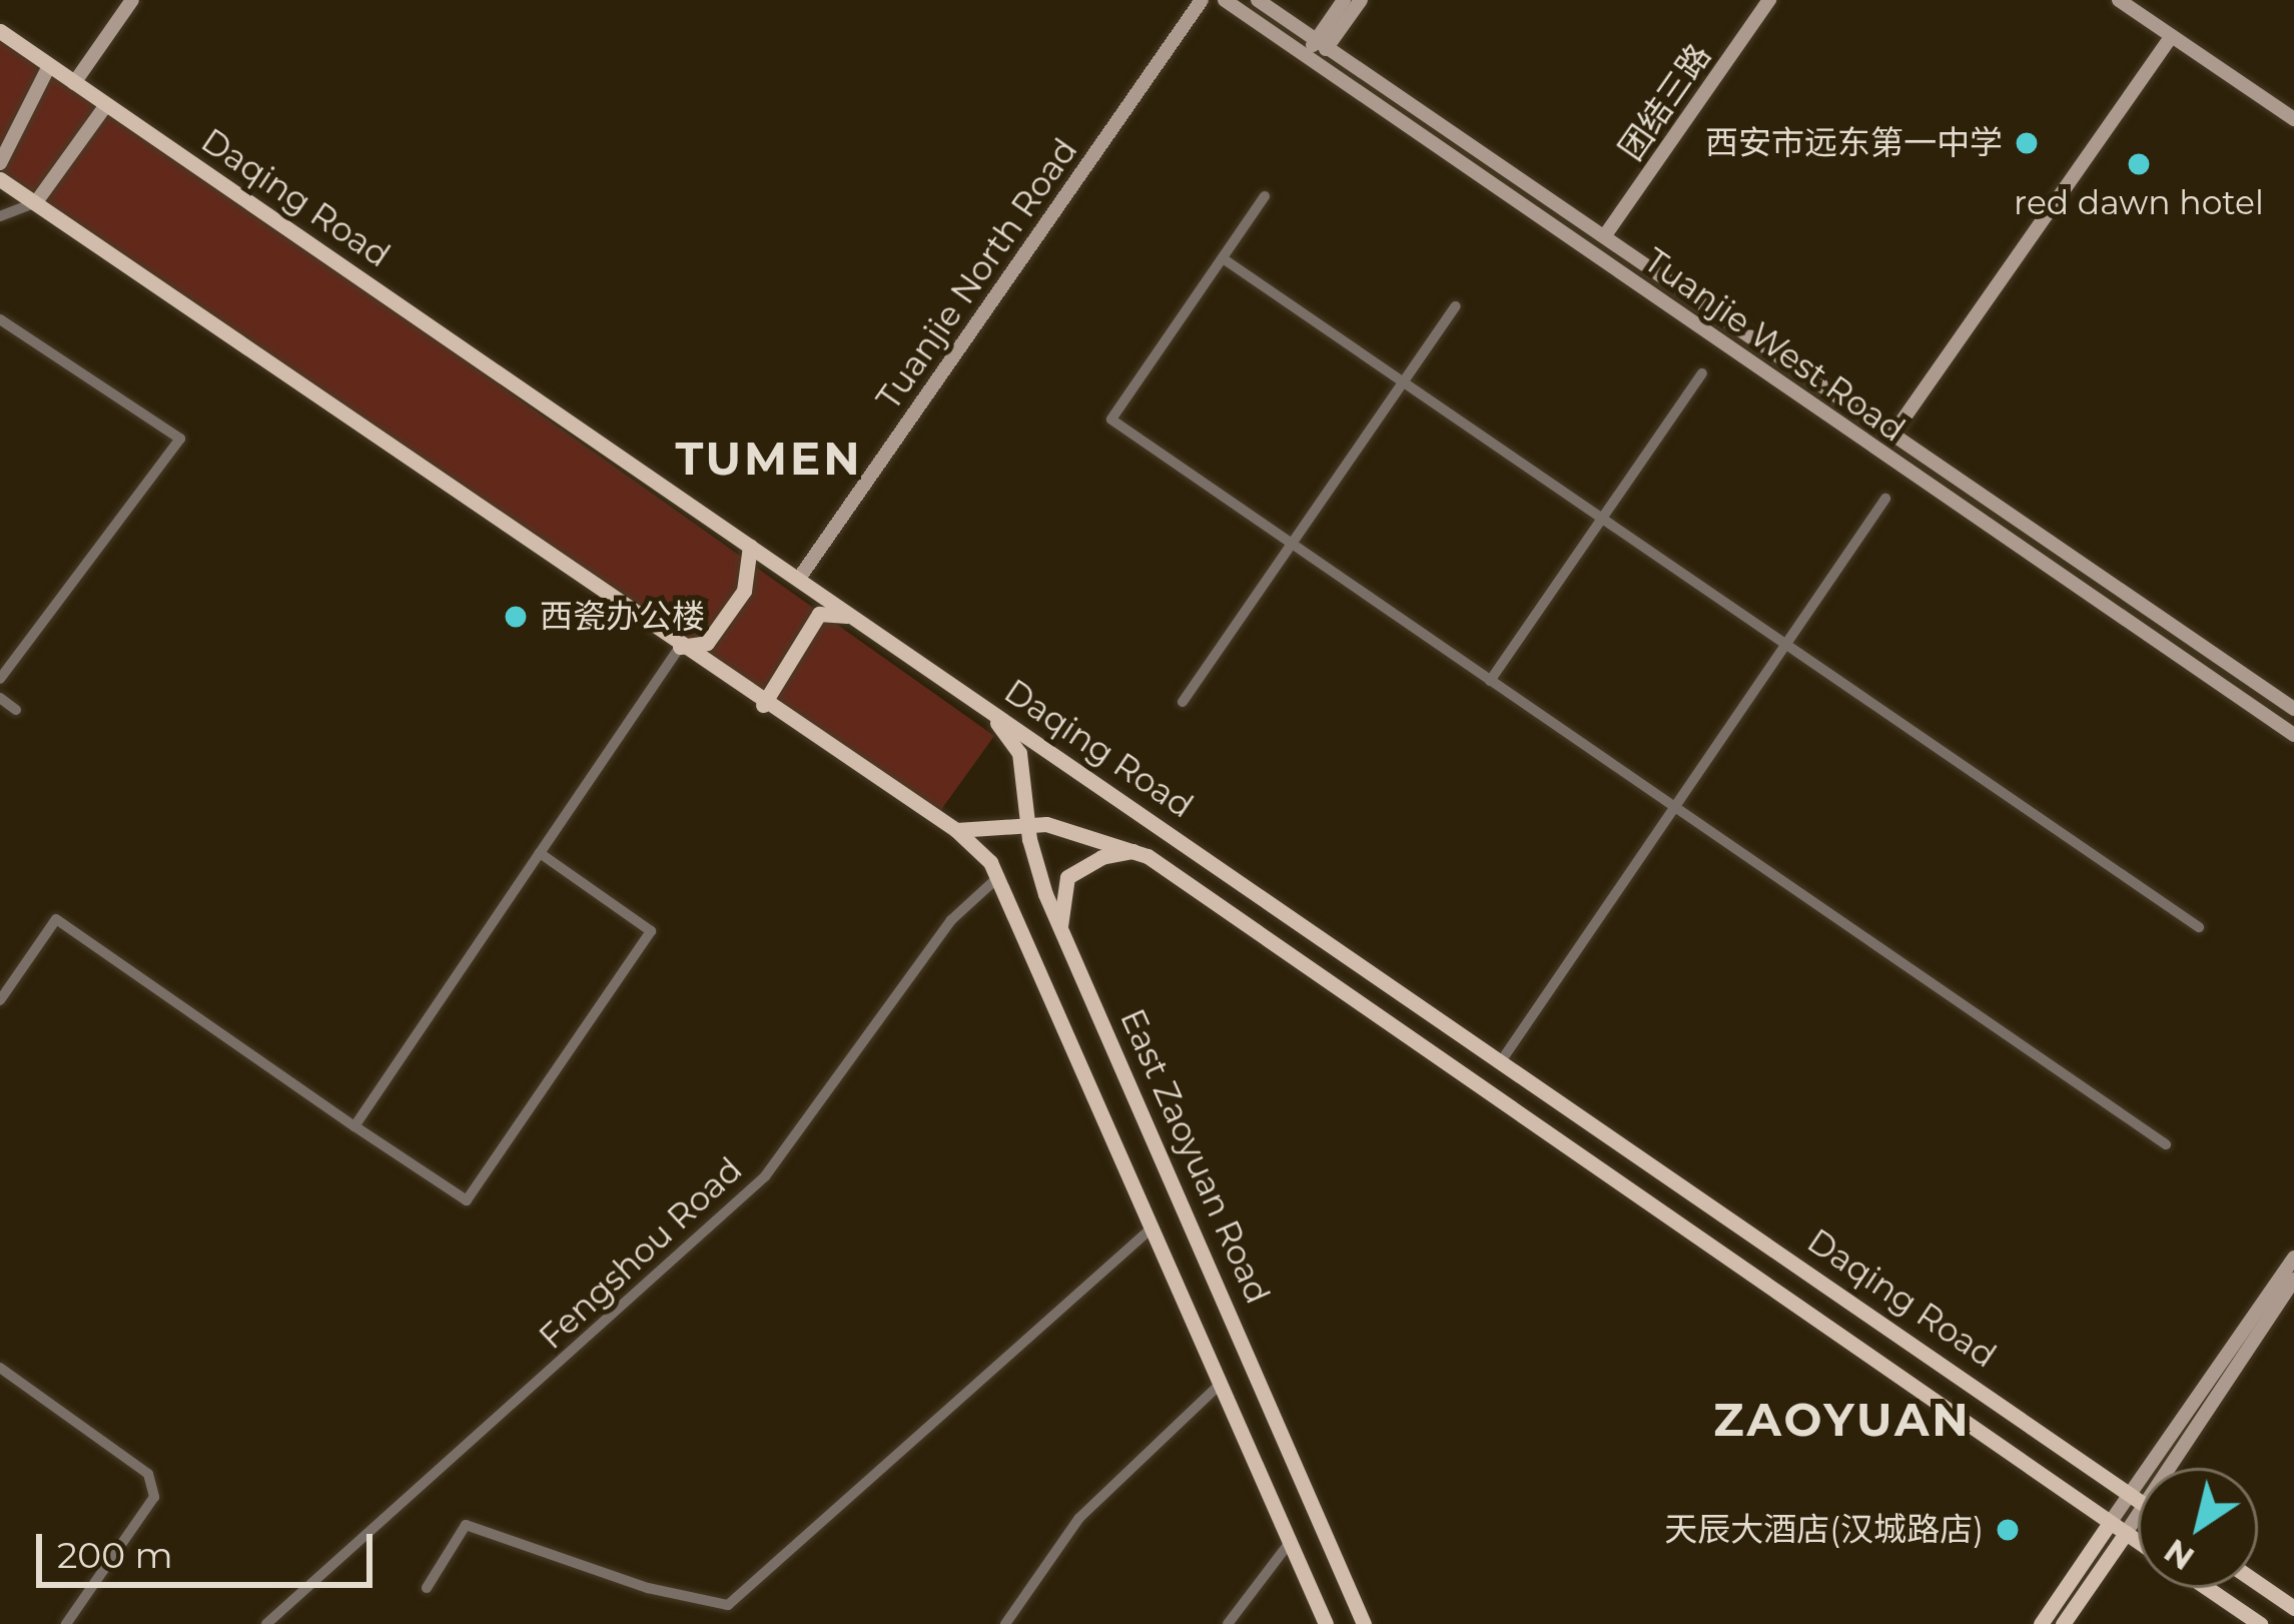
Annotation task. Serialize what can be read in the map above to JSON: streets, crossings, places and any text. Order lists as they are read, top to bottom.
{
  "streets": {
    "main road": ["Daqing Road", "East Zaoyuan Road"],
    "street": [
      "团结三路",
      "Tuanjie North Road",
      "Tuanjie West Road",
      "Fengshou Road"
    ]
  },
  "crossings": [
    ["团结三路", "Tuanjie West Road"],
    ["Daqing Road", "Tuanjie North Road"],
    ["Daqing Road", "East Zaoyuan Road"],
    ["East Zaoyuan Road", "Fengshou Road"]
  ],
  "districts": ["TUMEN", "ZAOYUAN"],
  "places": [
    "西安市远东第一中学",
    "red dawn hotel",
    "西瓷办公楼",
    "天辰大酒店(汉城路店)"
  ],
  "scale_bar": "200 m",
  "north": "bottom left"
}
